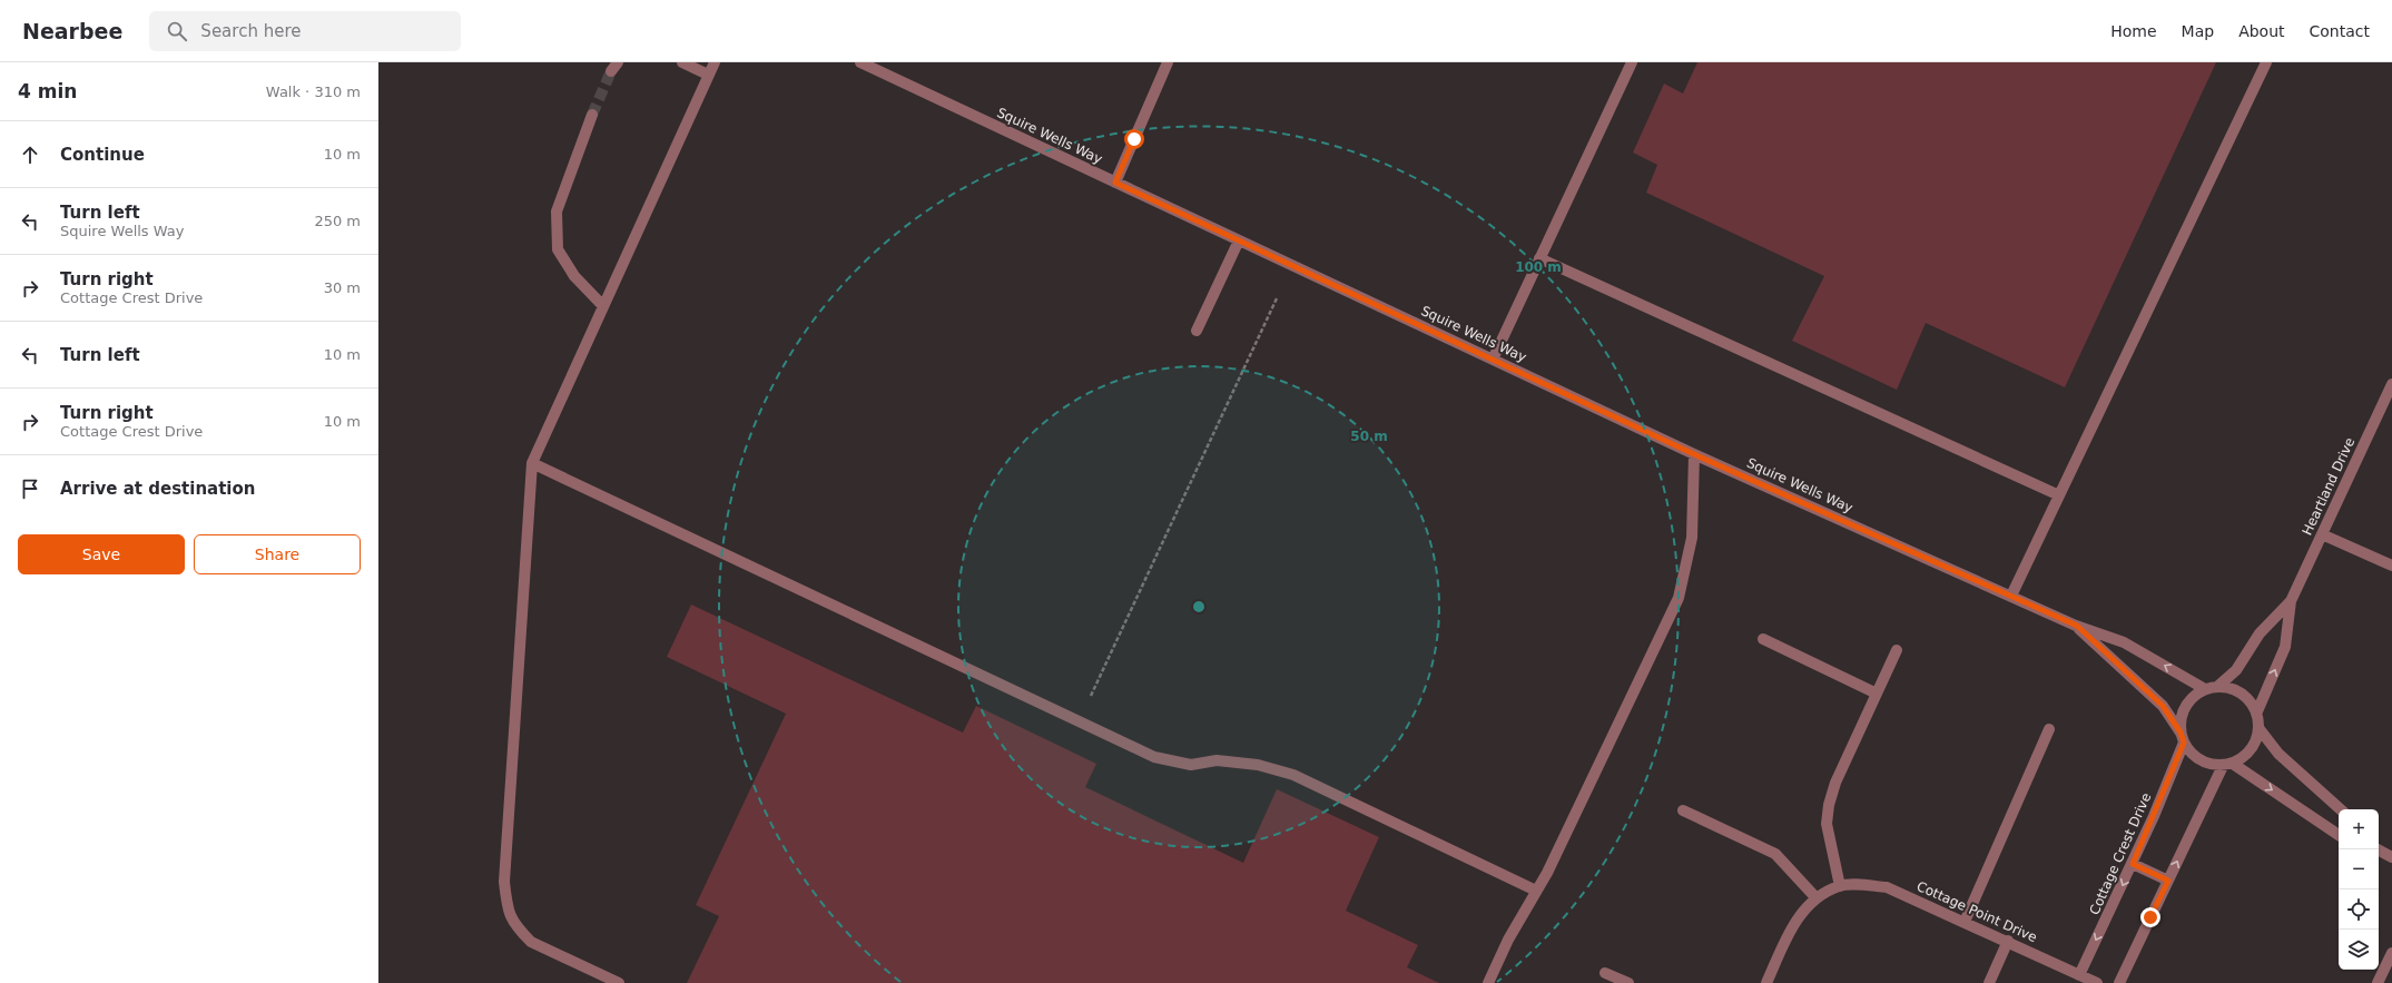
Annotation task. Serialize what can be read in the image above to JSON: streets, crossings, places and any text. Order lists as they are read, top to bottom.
{
  "streets": {
    "street": [
      "Squire Wells Way",
      "Heartland Drive",
      "Cottage Crest Drive",
      "Cottage Point Drive"
    ]
  },
  "crossings": [
    ["Squire Wells Way", "Heartland Drive"],
    ["Squire Wells Way", "Cottage Crest Drive"],
    ["Heartland Drive", "Cottage Crest Drive"],
    ["Cottage Crest Drive", "Cottage Point Drive"]
  ],
  "page": {
    "header": "Nearbee",
    "search": "Search here",
    "nav": [
      "Home",
      "Map",
      "About",
      "Contact"
    ],
    "heading": ["4 min", "Walk · 310 m"],
    "list": [
      ["Continue", "10 m"],
      ["Turn left", "Squire Wells Way", "250 m"],
      ["Turn right", "Cottage Crest Drive", "30 m"],
      ["Turn left", "10 m"],
      ["Turn right", "Cottage Crest Drive", "10 m"],
      "Arrive at destination"
    ],
    "buttons": ["Save", "Share"],
    "map_buttons": ["+", "−"]
  },
  "rings": ["100 m", "50 m"]
}
